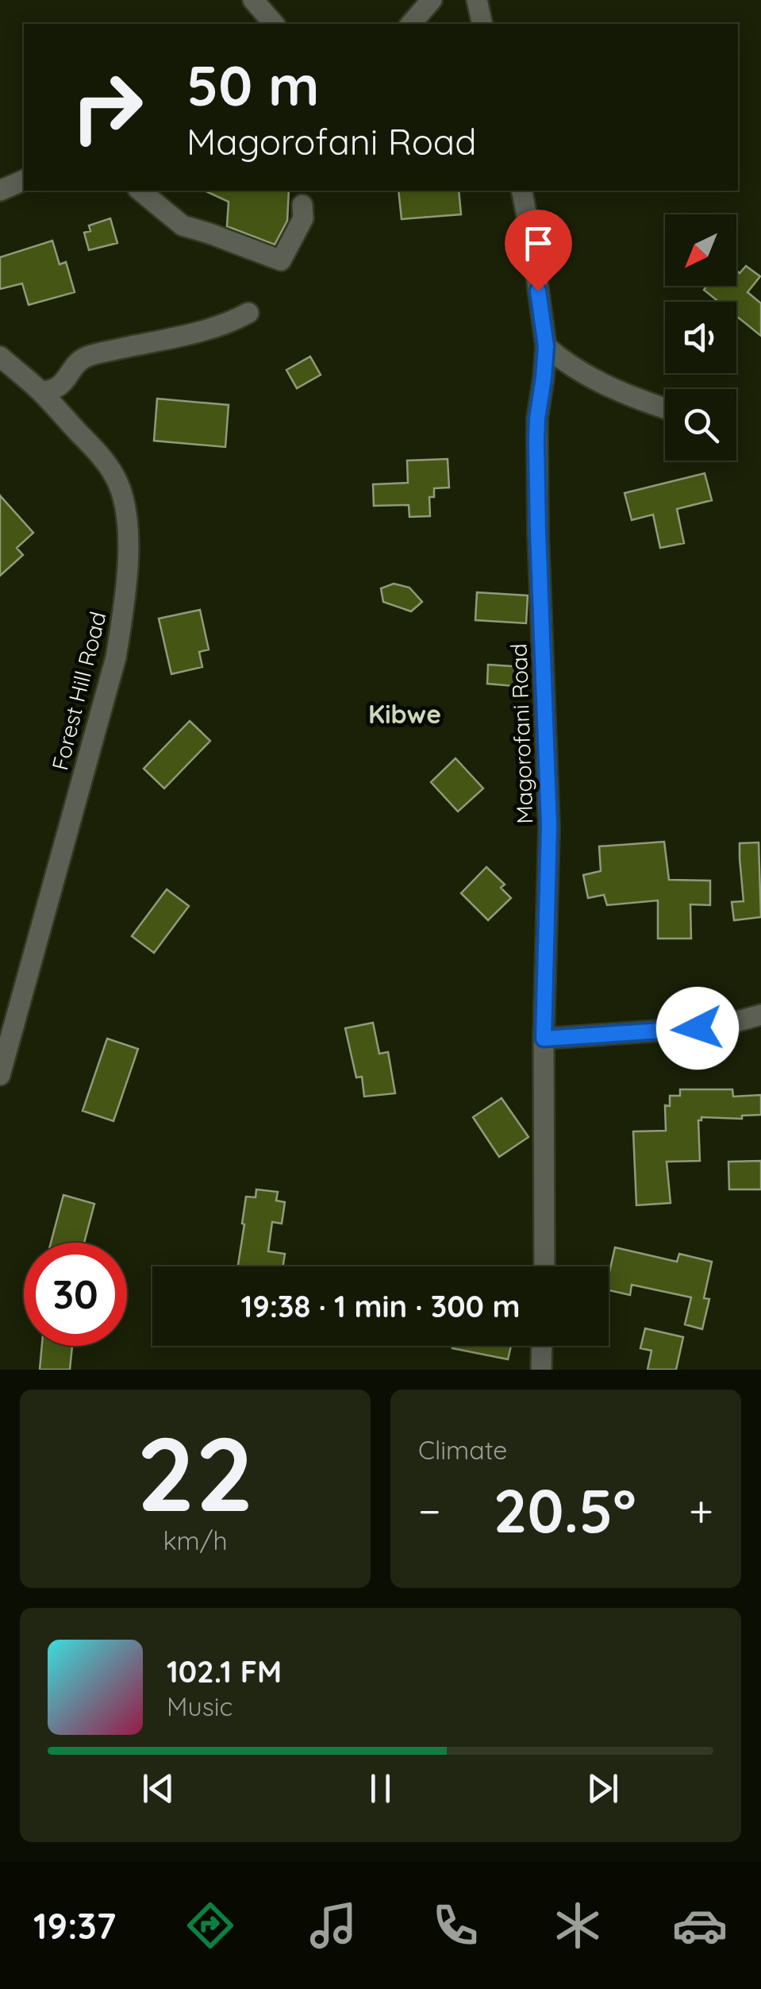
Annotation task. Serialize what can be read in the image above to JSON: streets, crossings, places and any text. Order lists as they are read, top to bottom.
{
  "streets": {
    "street": ["Forest Hill Road", "Magorofani Road"]
  },
  "districts": ["Kibwe"],
  "north": "bottom left",
  "page": {
    "turn": ["50 m", "Magorofani Road"],
    "limit": "30",
    "trip": "19:38 · 1 min · 300 m",
    "tile": [
      ["22", "km/h"],
      "Climate"
    ],
    "heat": ["−", "20.5°", "+"],
    "song": ["102.1 FM", "Music"],
    "tabs": "19:37"
  }
}
